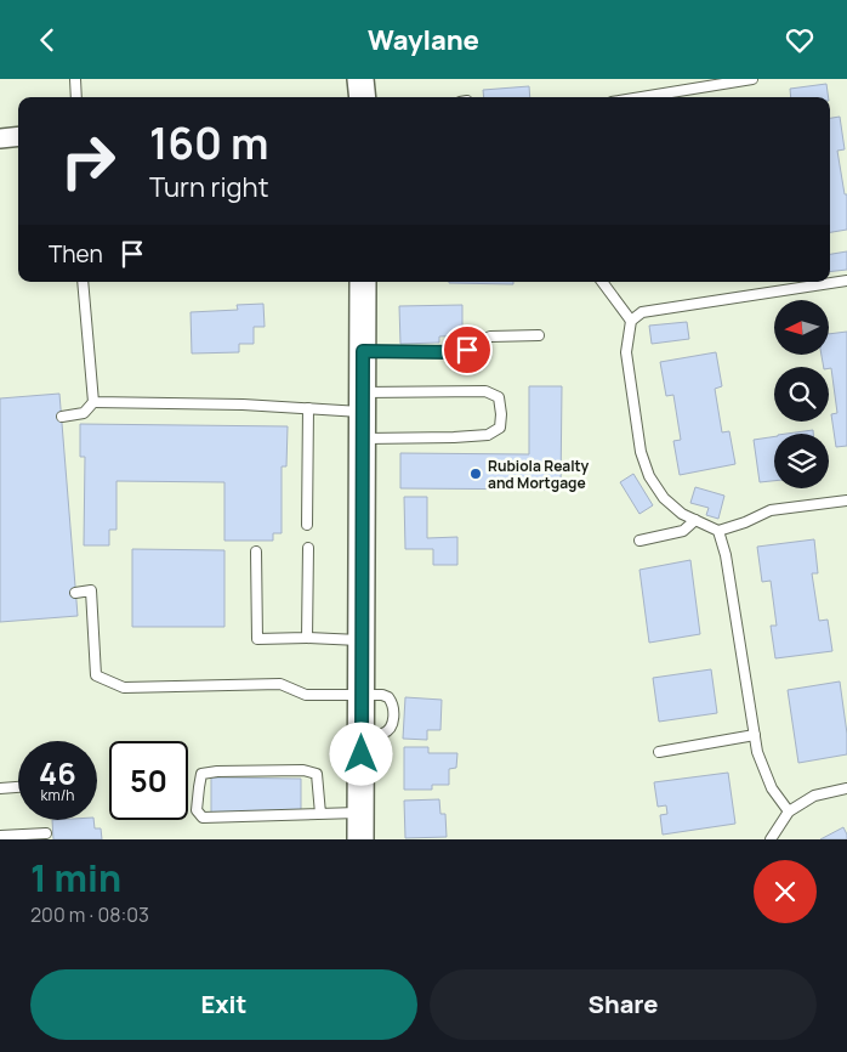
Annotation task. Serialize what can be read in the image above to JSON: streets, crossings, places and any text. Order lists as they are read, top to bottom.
{
  "places": ["Rubiola Realty and Mortgage"],
  "north": "left",
  "page": {
    "header": "Waylane",
    "turn": ["160 m", "Turn right"],
    "then": "Then",
    "speed": "46 km/h",
    "limit": "50",
    "heading": ["1 min", "200 m · 08:03"],
    "buttons": ["Exit", "Share"]
  }
}
